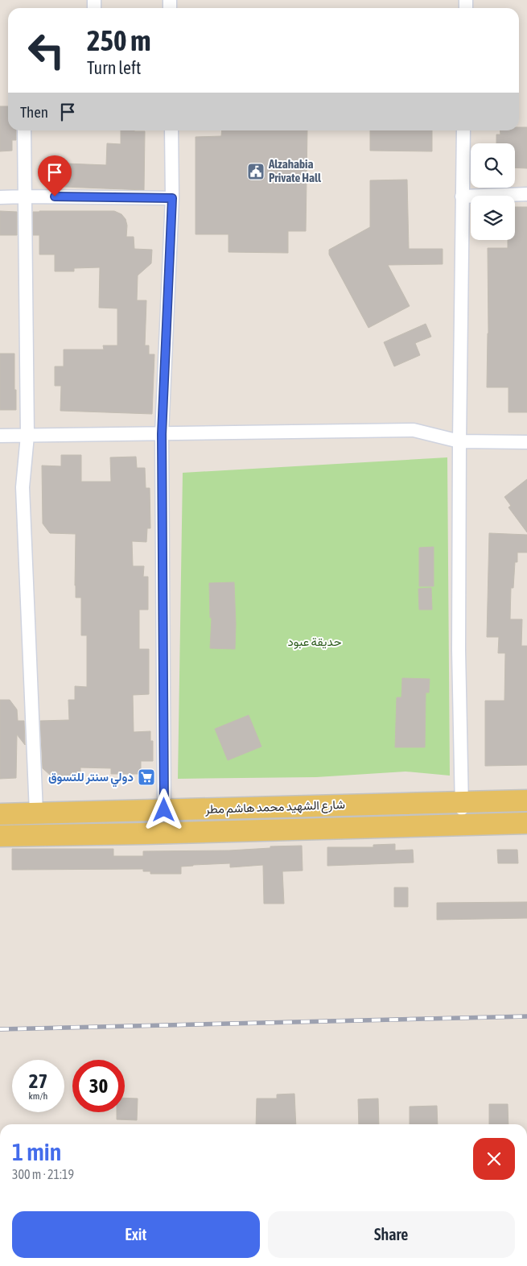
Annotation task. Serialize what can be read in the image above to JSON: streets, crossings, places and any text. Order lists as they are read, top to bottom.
{
  "streets": {
    "main road": ["شارع الشهيد محمد هاشم مطر"]
  },
  "parks": ["حديقة عبود"],
  "places": {
    "public building": ["Alzahabia Private Hall"],
    "supermarket": ["دولي سنتر للتسوق"]
  },
  "page": {
    "turn": ["250 m", "Turn left"],
    "then": "Then",
    "speed": "27 km/h",
    "limit": "30",
    "heading": ["1 min", "300 m · 21:19"],
    "buttons": ["Exit", "Share"]
  }
}
